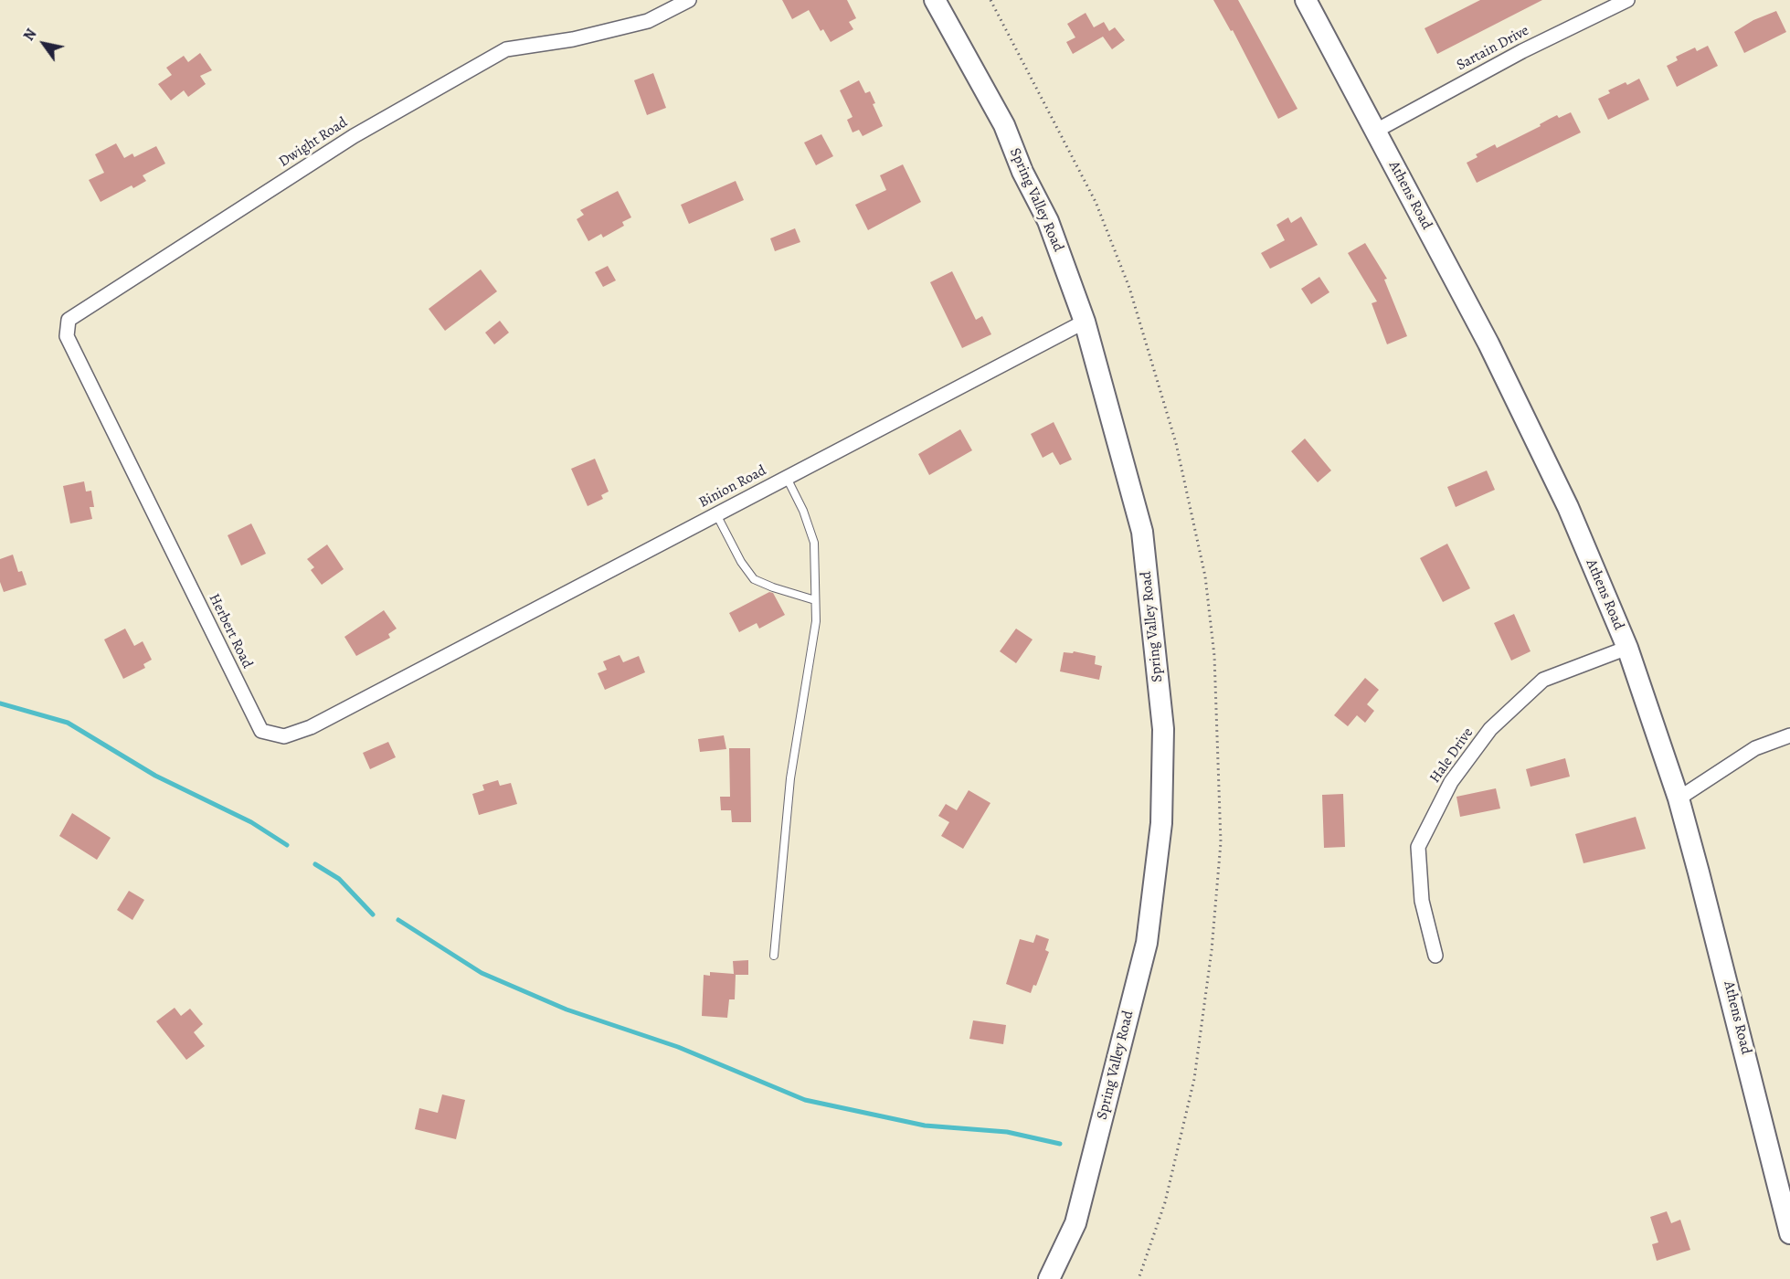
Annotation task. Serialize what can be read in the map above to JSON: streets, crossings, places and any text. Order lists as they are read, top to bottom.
{
  "streets": {
    "street": [
      "Sartain Drive",
      "Dwight Road",
      "Athens Road",
      "Spring Valley Road",
      "Binion Road",
      "Herbert Road",
      "Hale Drive"
    ]
  },
  "crossings": [
    ["Sartain Drive", "Athens Road"],
    ["Dwight Road", "Herbert Road"],
    ["Athens Road", "Hale Drive"],
    ["Spring Valley Road", "Binion Road"],
    ["Binion Road", "Herbert Road"]
  ],
  "north": "top left"
}
